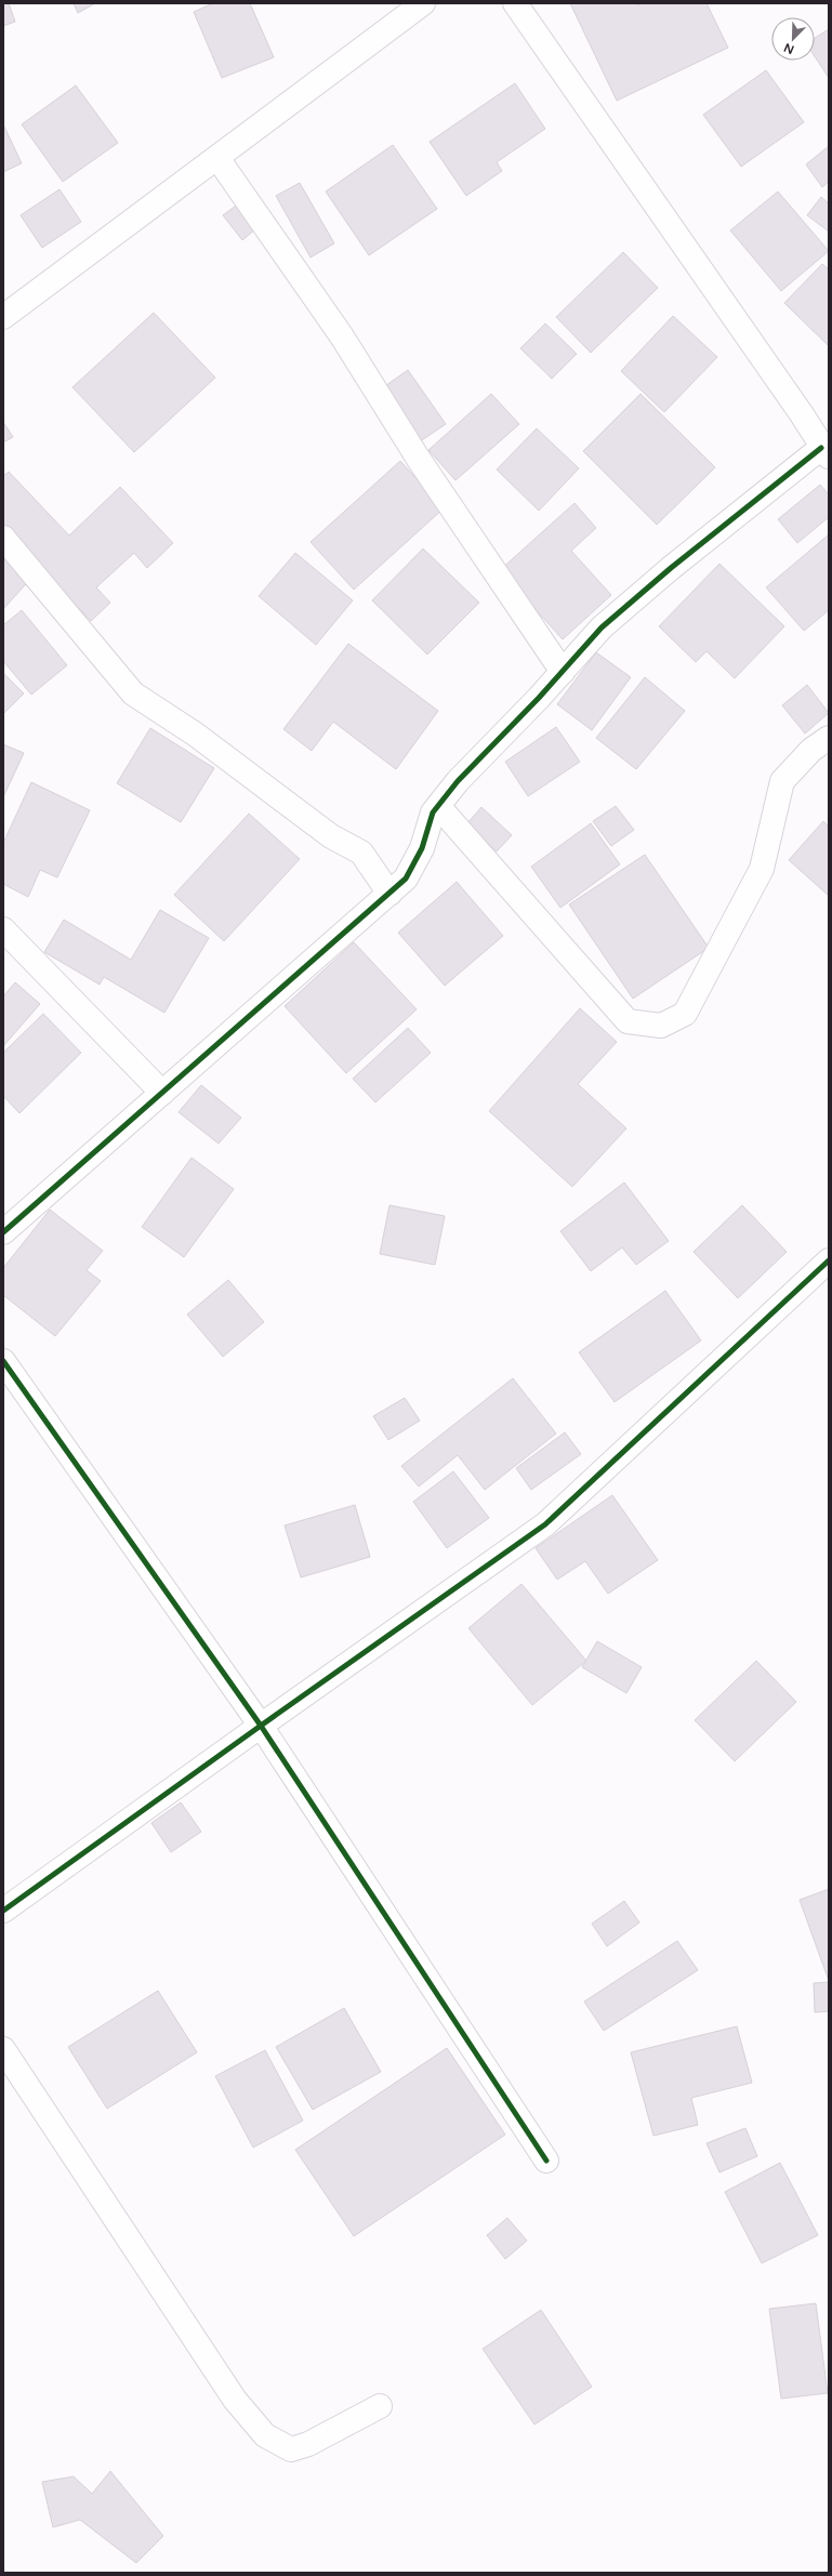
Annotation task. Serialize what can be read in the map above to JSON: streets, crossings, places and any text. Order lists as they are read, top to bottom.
{
  "north": "bottom left"
}
